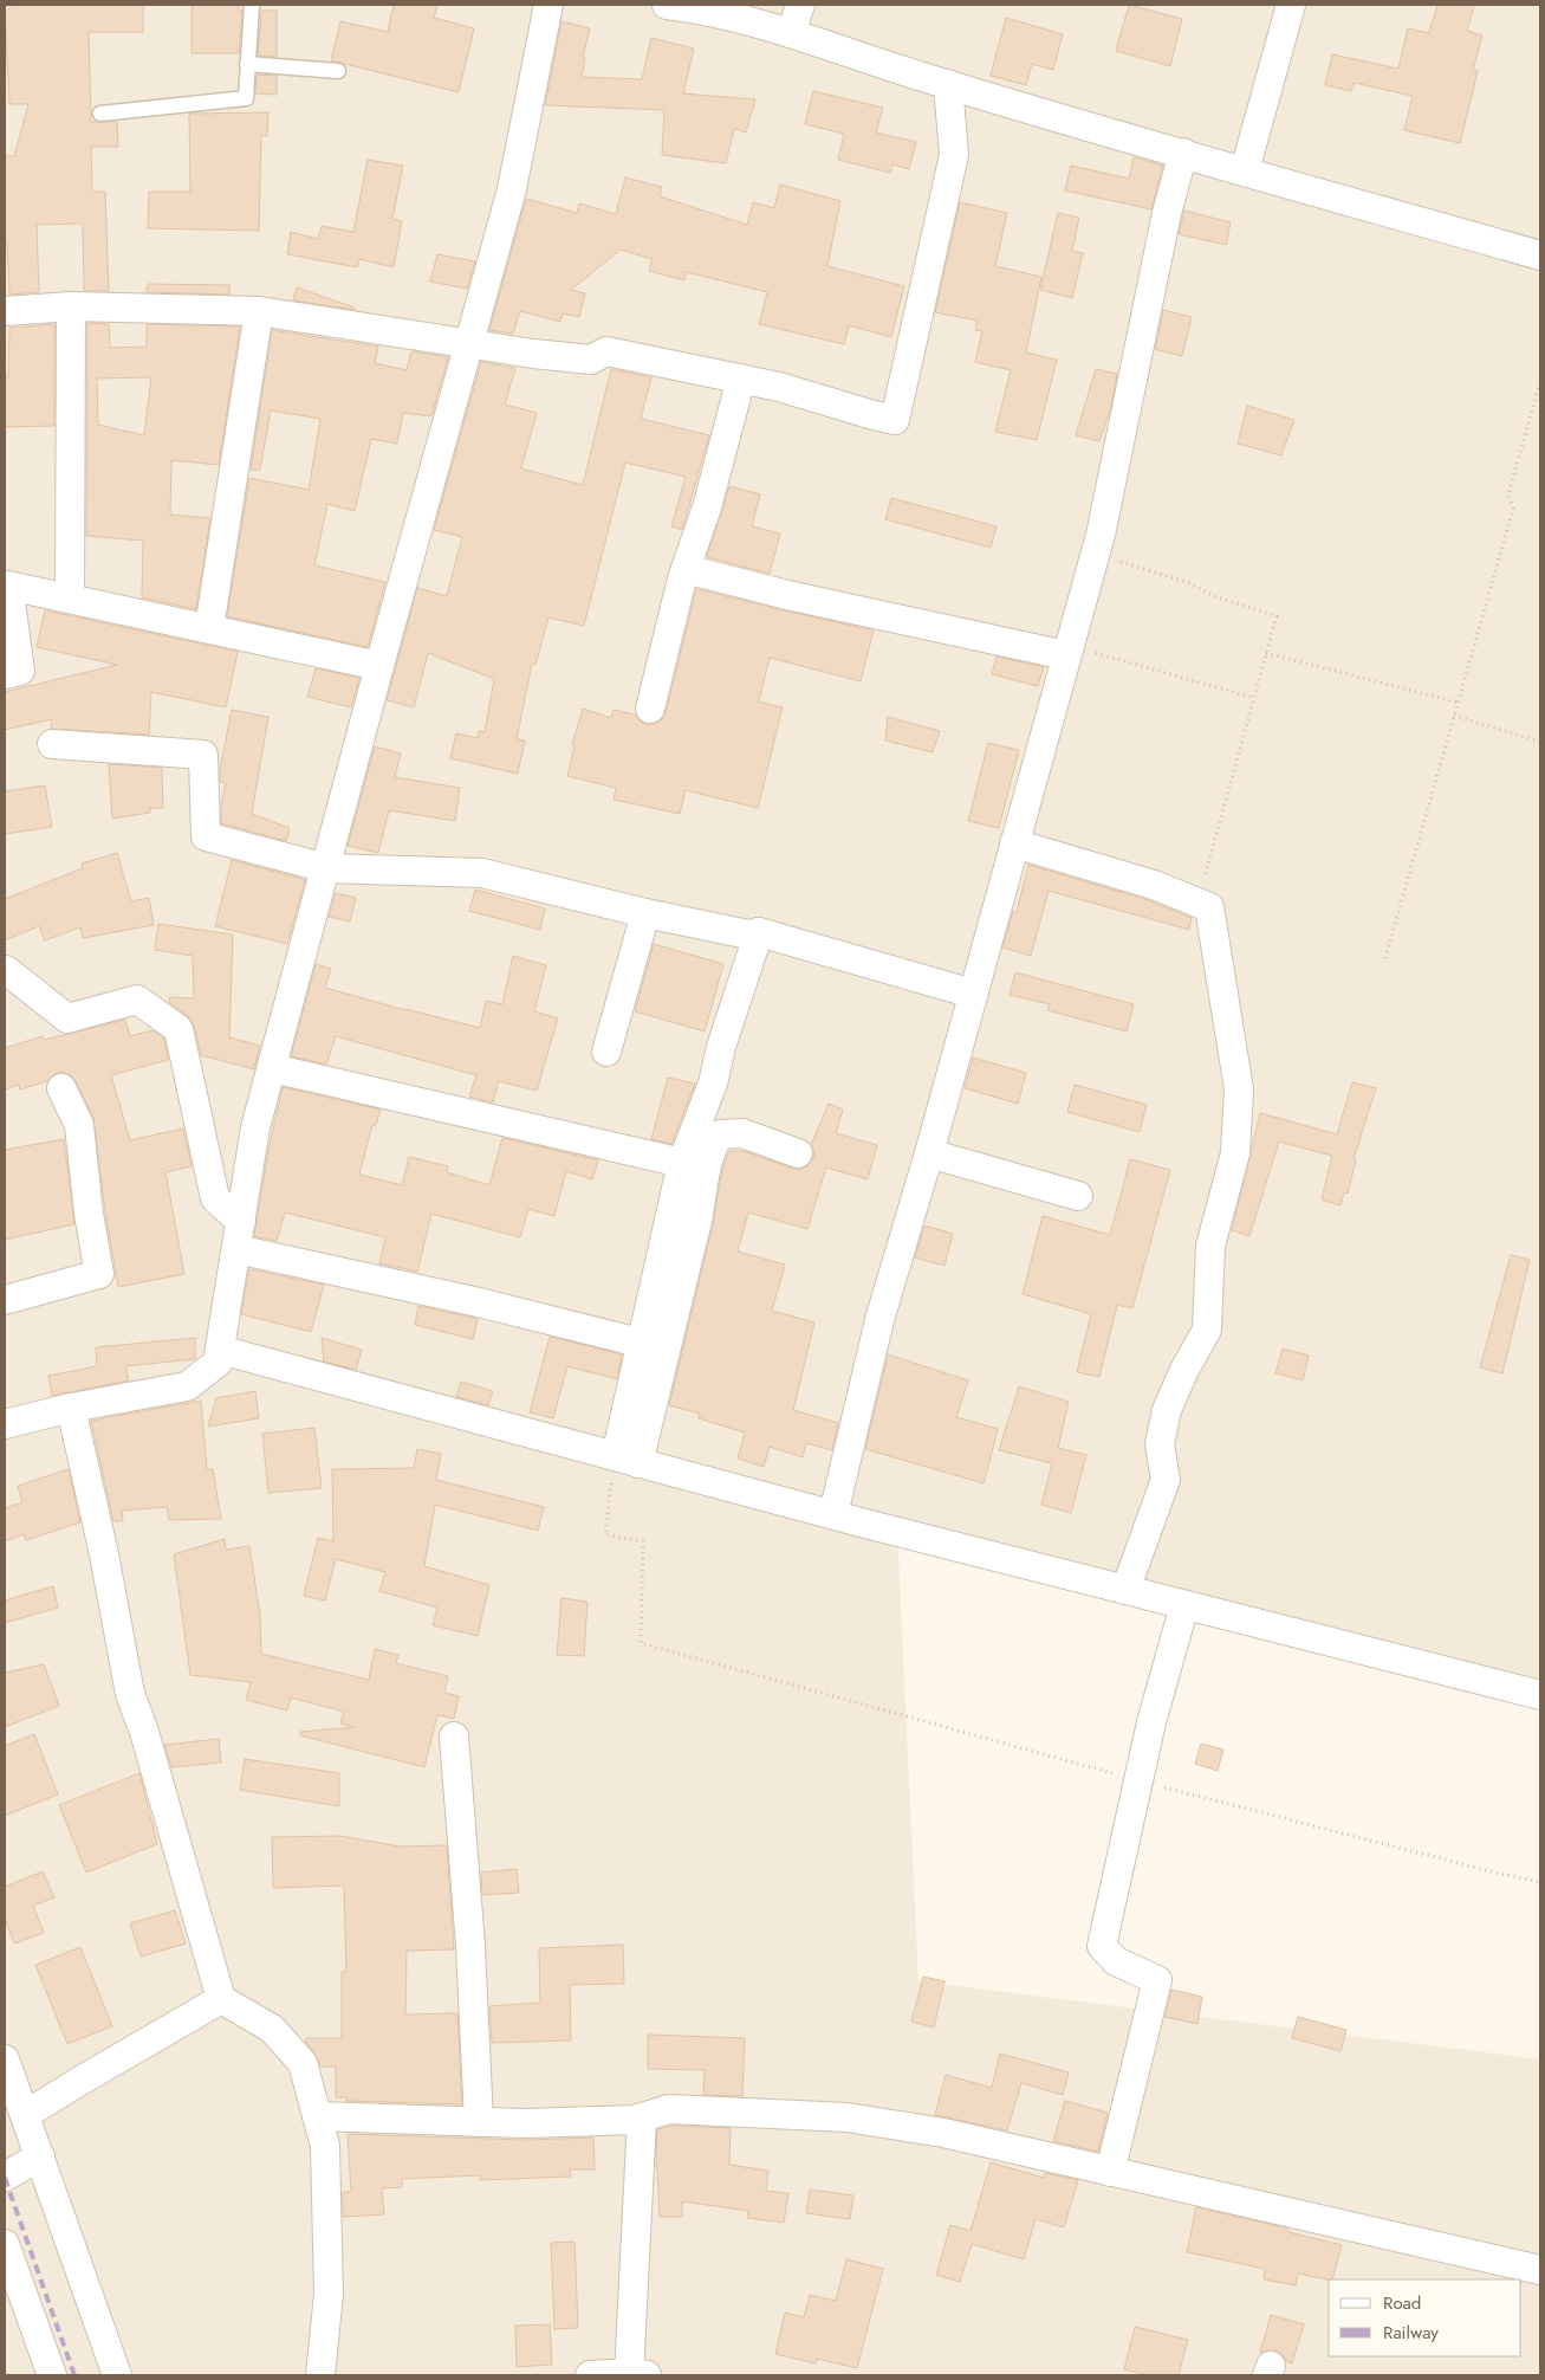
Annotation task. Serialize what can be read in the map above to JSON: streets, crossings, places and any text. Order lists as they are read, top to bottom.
{
  "legend": ["Road", "Railway"]
}
